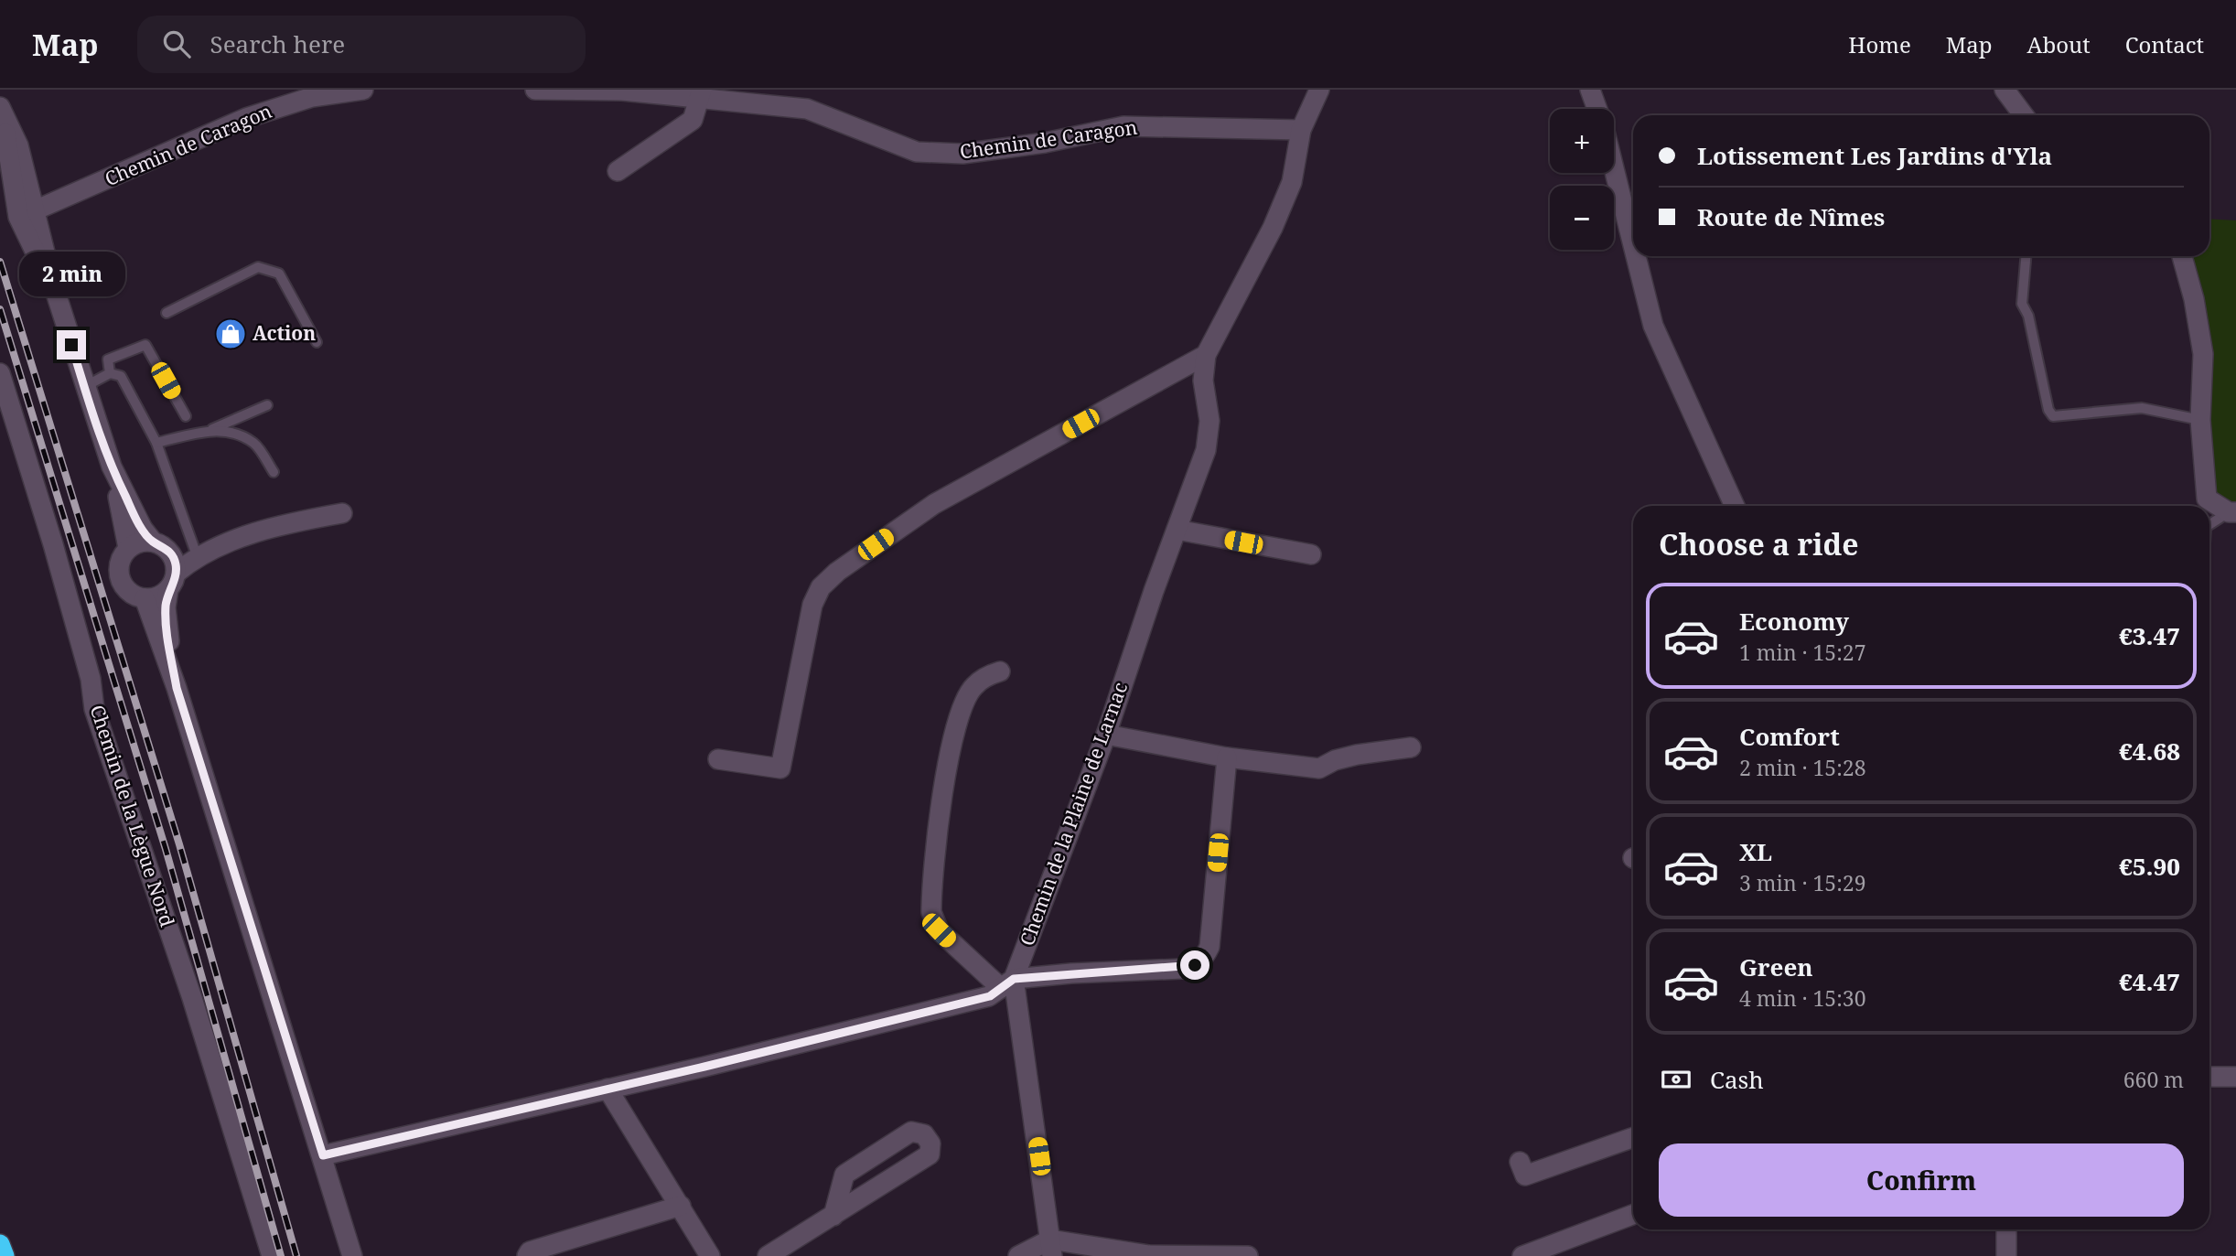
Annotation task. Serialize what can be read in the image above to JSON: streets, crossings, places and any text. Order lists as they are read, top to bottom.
{
  "streets": {
    "street": ["Chemin de Caragon", "Chemin de la Plaine de Larnac", "Chemin de la Lègue Nord"]
  },
  "crossings": [
    ["Chemin de Caragon", "Chemin de la Plaine de Larnac"]
  ],
  "places": {
    "shop": ["Action"]
  },
  "page": {
    "header": "Map",
    "search": "Search here",
    "nav": [
      "Home",
      "Map",
      "About",
      "Contact"
    ],
    "map_buttons": ["+", "−"],
    "banner": ["Lotissement Les Jardins d'Yla", "Route de Nîmes"],
    "bubble": "2 min",
    "heading": "Choose a ride",
    "list": [
      {
        "name": "Economy",
        "note": "1 min · 15:27",
        "value": "€3.47"
      },
      {
        "name": "Comfort",
        "note": "2 min · 15:28",
        "value": "€4.68"
      },
      {
        "name": "XL",
        "note": "3 min · 15:29",
        "value": "€5.90"
      },
      {
        "name": "Green",
        "note": "4 min · 15:30",
        "value": "€4.47"
      }
    ],
    "pay": ["Cash", "660 m"],
    "buttons": "Confirm"
  }
}
